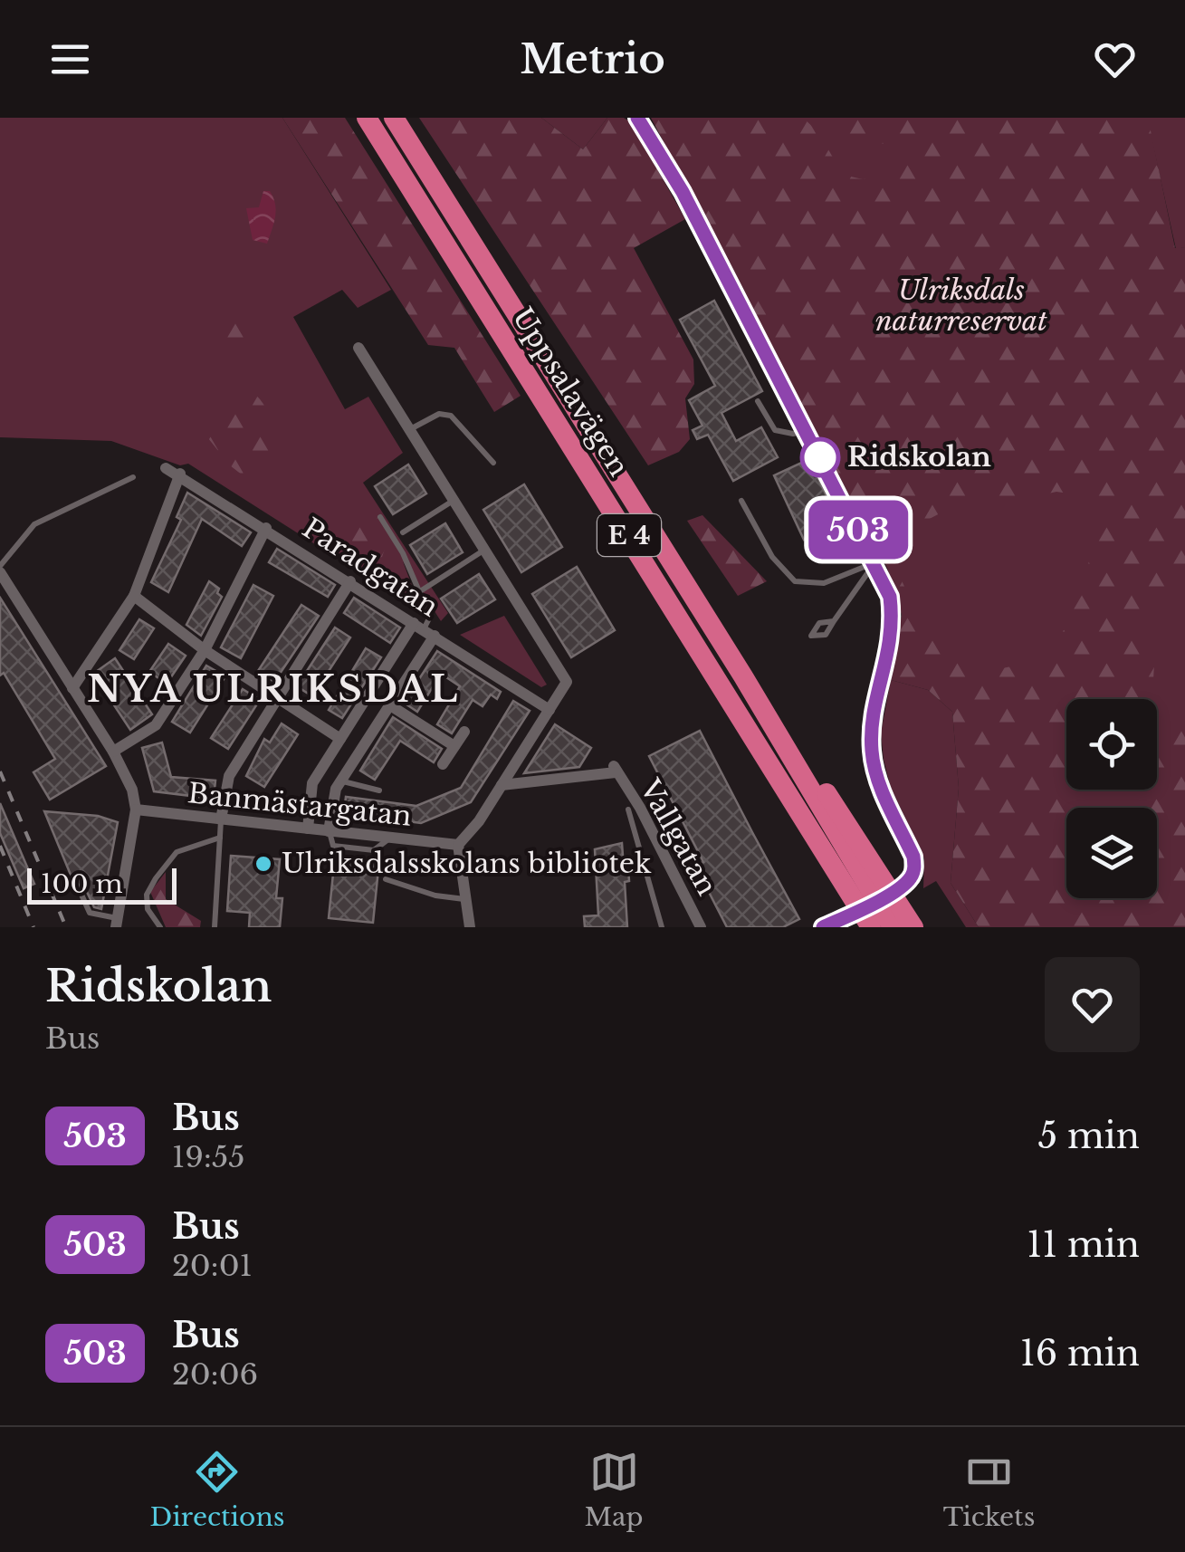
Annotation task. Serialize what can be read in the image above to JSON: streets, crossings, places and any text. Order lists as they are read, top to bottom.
{
  "streets": {
    "highway": ["Uppsalavägen", "E 4"],
    "street": ["Paradgatan", "Banmästargatan", "Vallgatan"]
  },
  "crossings": [
    ["Uppsalavägen", "E 4"]
  ],
  "districts": ["NYA ULRIKSDAL"],
  "parks": ["Ulriksdals naturreservat"],
  "places": ["Ridskolan", "Ulriksdalsskolans bibliotek"],
  "lines": ["bus line 503"],
  "scale_bar": "100 m",
  "page": {
    "header": "Metrio",
    "on_map": "503",
    "scale": "100 m",
    "heading": ["Ridskolan", "Bus"],
    "list": [
      {
        "mark": "503",
        "name": "Bus",
        "note": "19:55",
        "value": "5 min"
      },
      {
        "mark": "503",
        "name": "Bus",
        "note": "20:01",
        "value": "11 min"
      },
      {
        "mark": "503",
        "name": "Bus",
        "note": "20:06",
        "value": "16 min"
      }
    ],
    "tabs": ["Directions", "Map", "Tickets"]
  }
}
